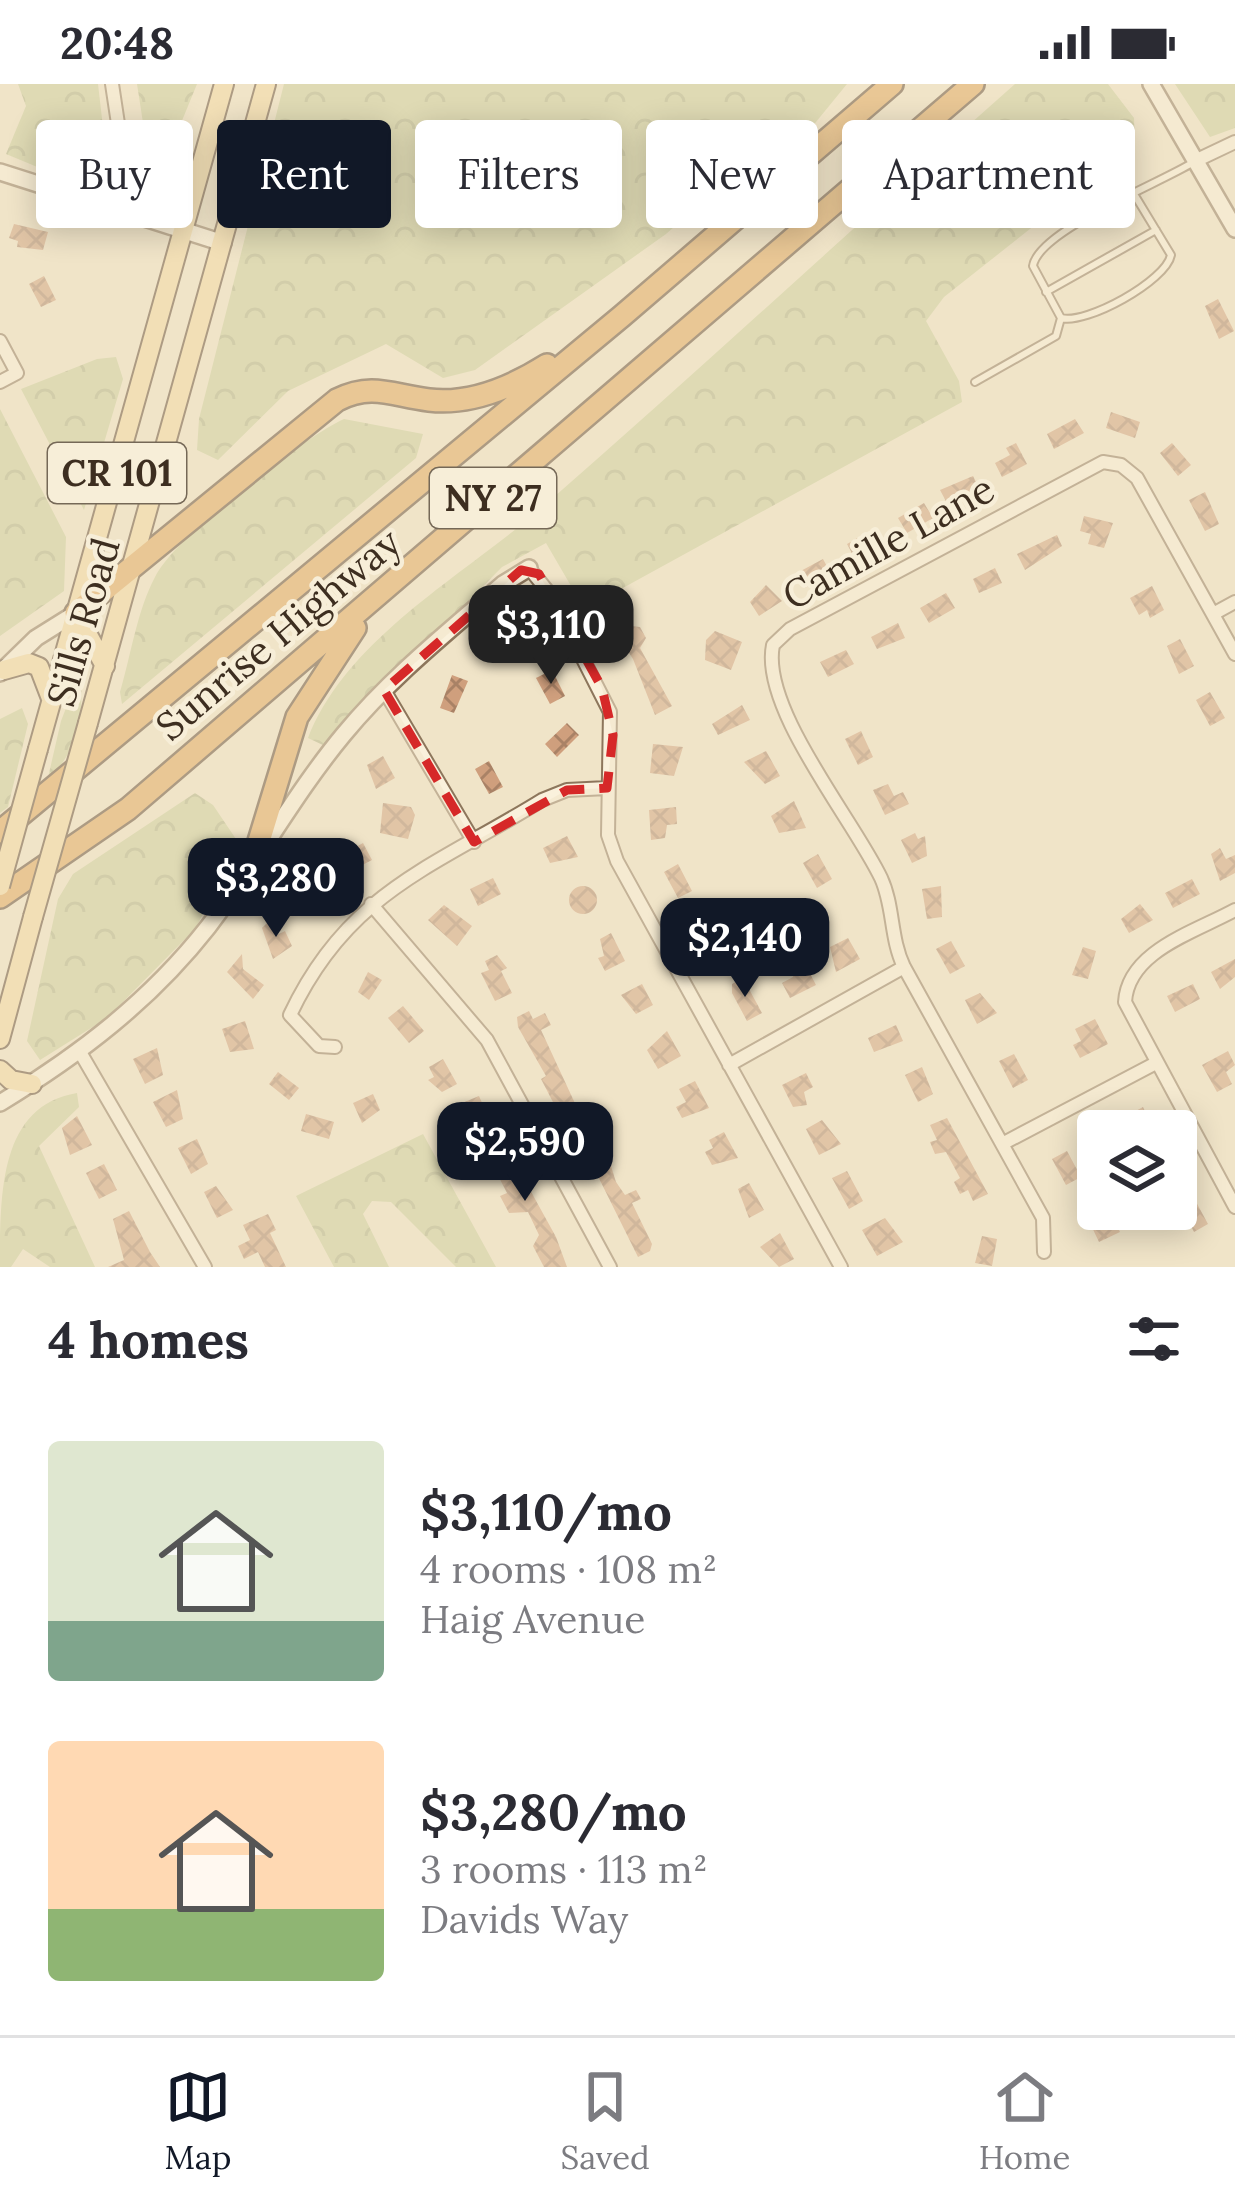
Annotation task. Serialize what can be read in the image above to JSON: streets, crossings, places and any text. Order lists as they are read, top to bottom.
{
  "streets": {
    "highway": ["NY 27", "Sunrise Highway"],
    "main road": ["CR 101", "Sills Road"],
    "street": ["Camille Lane"]
  },
  "page": {
    "status": "20:48",
    "chip": [
      "Buy",
      "Rent",
      "Filters",
      "New",
      "Apartment"
    ],
    "price": [
      "$3,110",
      "$3,280",
      "$2,140",
      "$2,590"
    ],
    "heading": "4 homes",
    "list": [
      {
        "name": "$3,110/mo",
        "note": "4 rooms · 108 m² · Haig Avenue"
      },
      {
        "name": "$3,280/mo",
        "note": "3 rooms · 113 m² · Davids Way"
      }
    ],
    "tabs": ["Map", "Saved", "Home"]
  }
}
